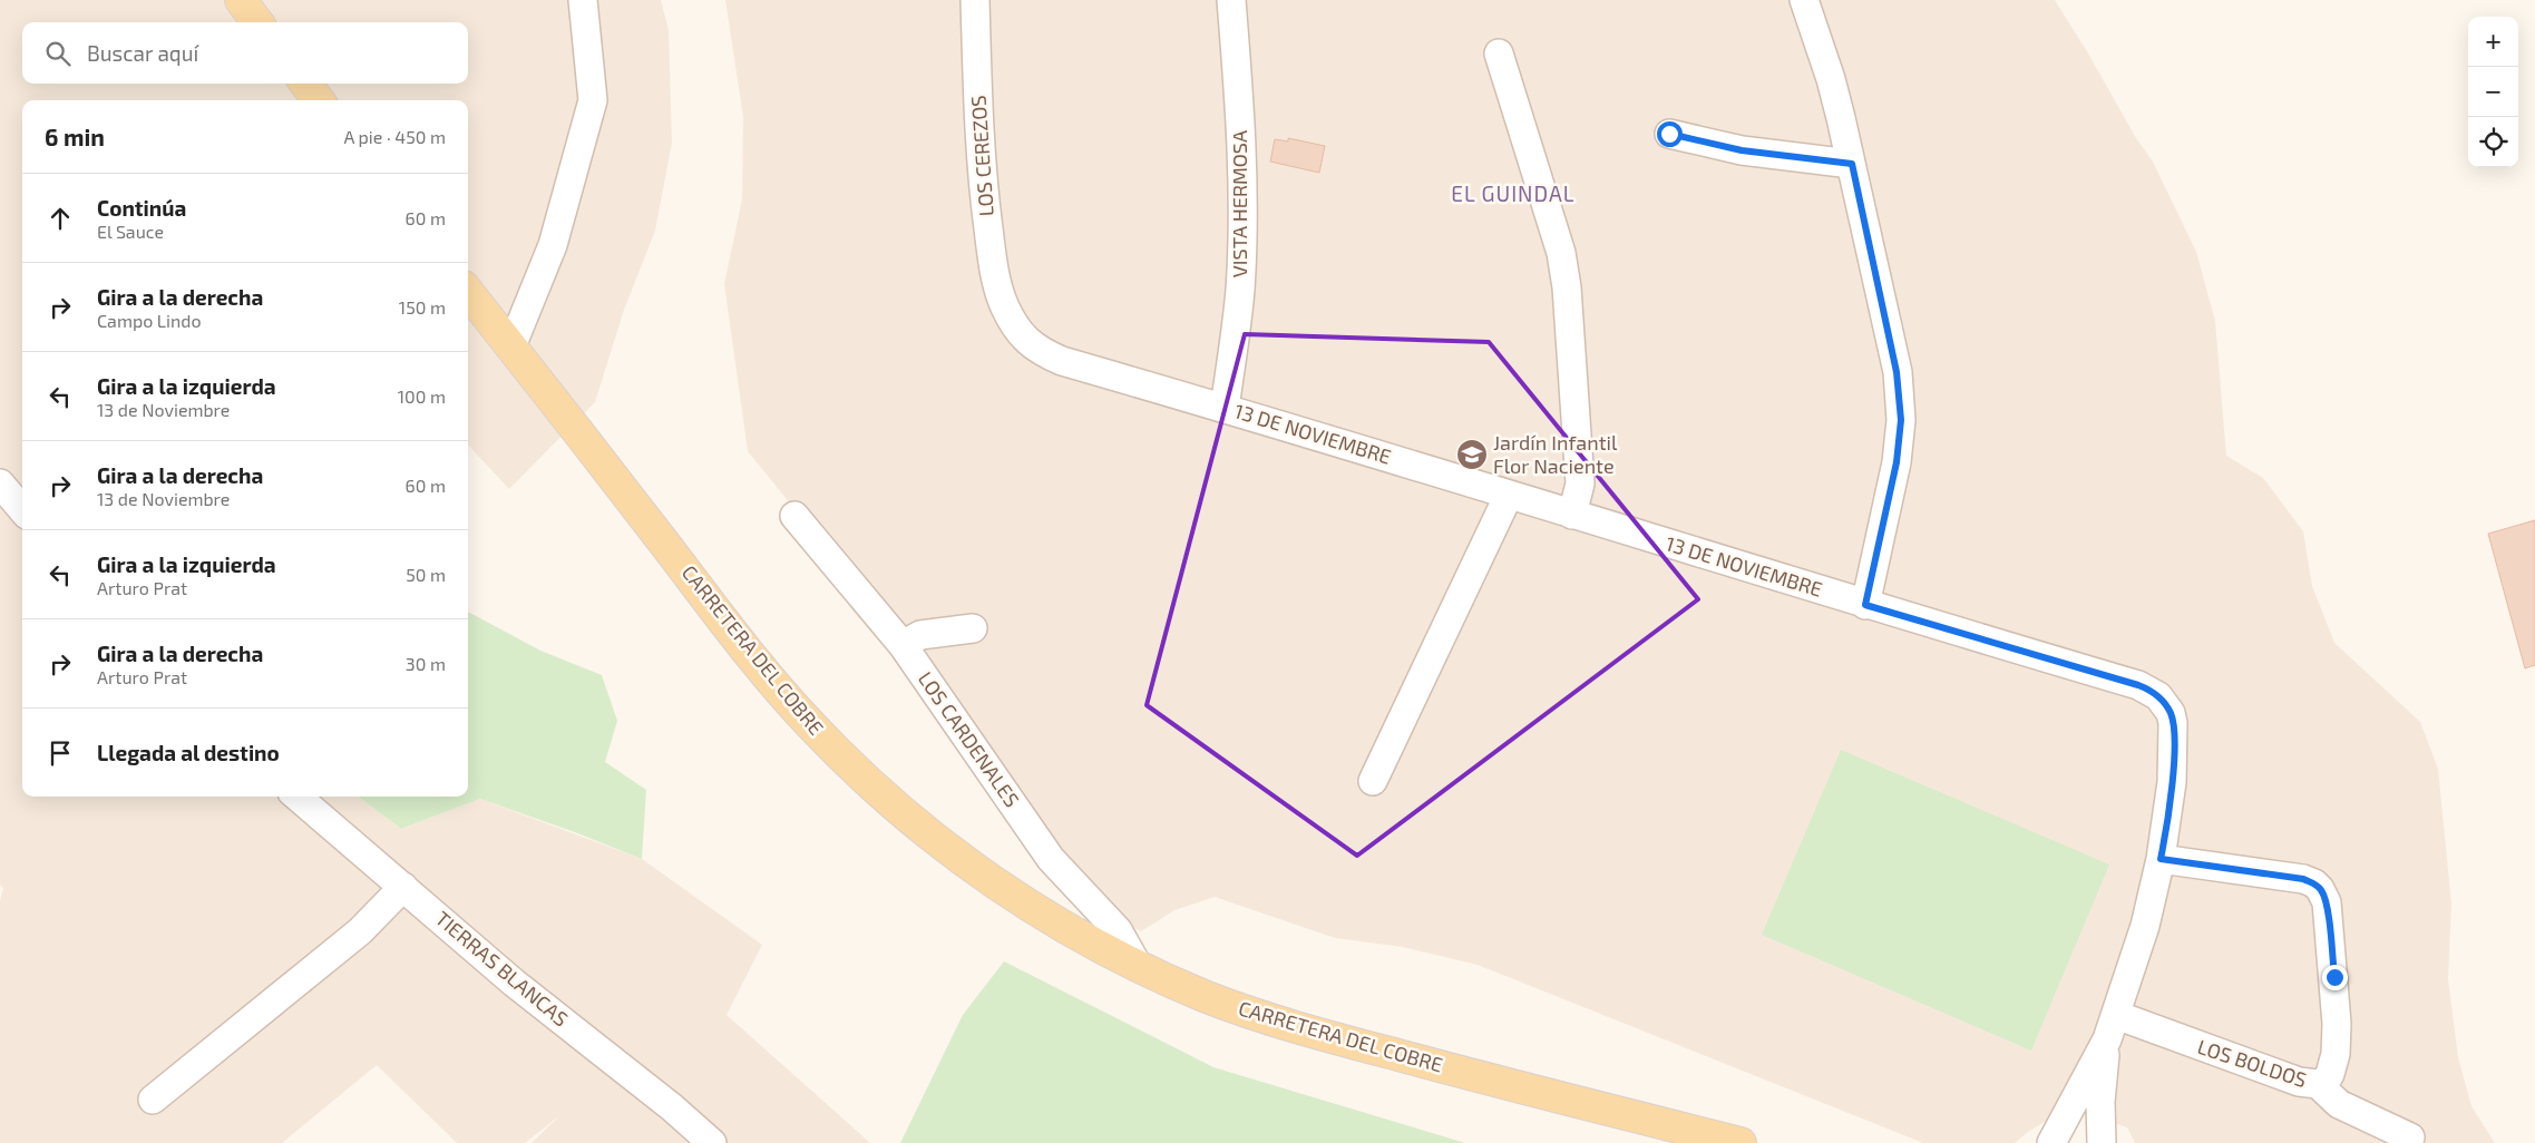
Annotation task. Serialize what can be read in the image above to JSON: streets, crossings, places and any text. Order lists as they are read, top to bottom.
{
  "streets": {
    "main road": ["CARRETERA DEL COBRE"],
    "street": [
      "LOS CEREZOS",
      "VISTA HERMOSA",
      "13 DE NOVIEMBRE",
      "LOS CARDENALES",
      "TIERRAS BLANCAS",
      "LOS BOLDOS"
    ]
  },
  "crossings": [
    ["LOS CEREZOS", "13 DE NOVIEMBRE"],
    ["VISTA HERMOSA", "13 DE NOVIEMBRE"],
    ["13 DE NOVIEMBRE", "LOS BOLDOS"],
    ["CARRETERA DEL COBRE", "LOS CARDENALES"]
  ],
  "districts": ["EL GUINDAL"],
  "places": {
    "school or university": ["Jardín Infantil Flor Naciente"]
  },
  "page": {
    "map_buttons": ["+", "−"],
    "search": "Buscar aquí",
    "heading": ["6 min", "A pie · 450 m"],
    "list": [
      ["Continúa", "El Sauce", "60 m"],
      ["Gira a la derecha", "Campo Lindo", "150 m"],
      ["Gira a la izquierda", "13 de Noviembre", "100 m"],
      ["Gira a la derecha", "13 de Noviembre", "60 m"],
      ["Gira a la izquierda", "Arturo Prat", "50 m"],
      ["Gira a la derecha", "Arturo Prat", "30 m"],
      "Llegada al destino"
    ]
  }
}
